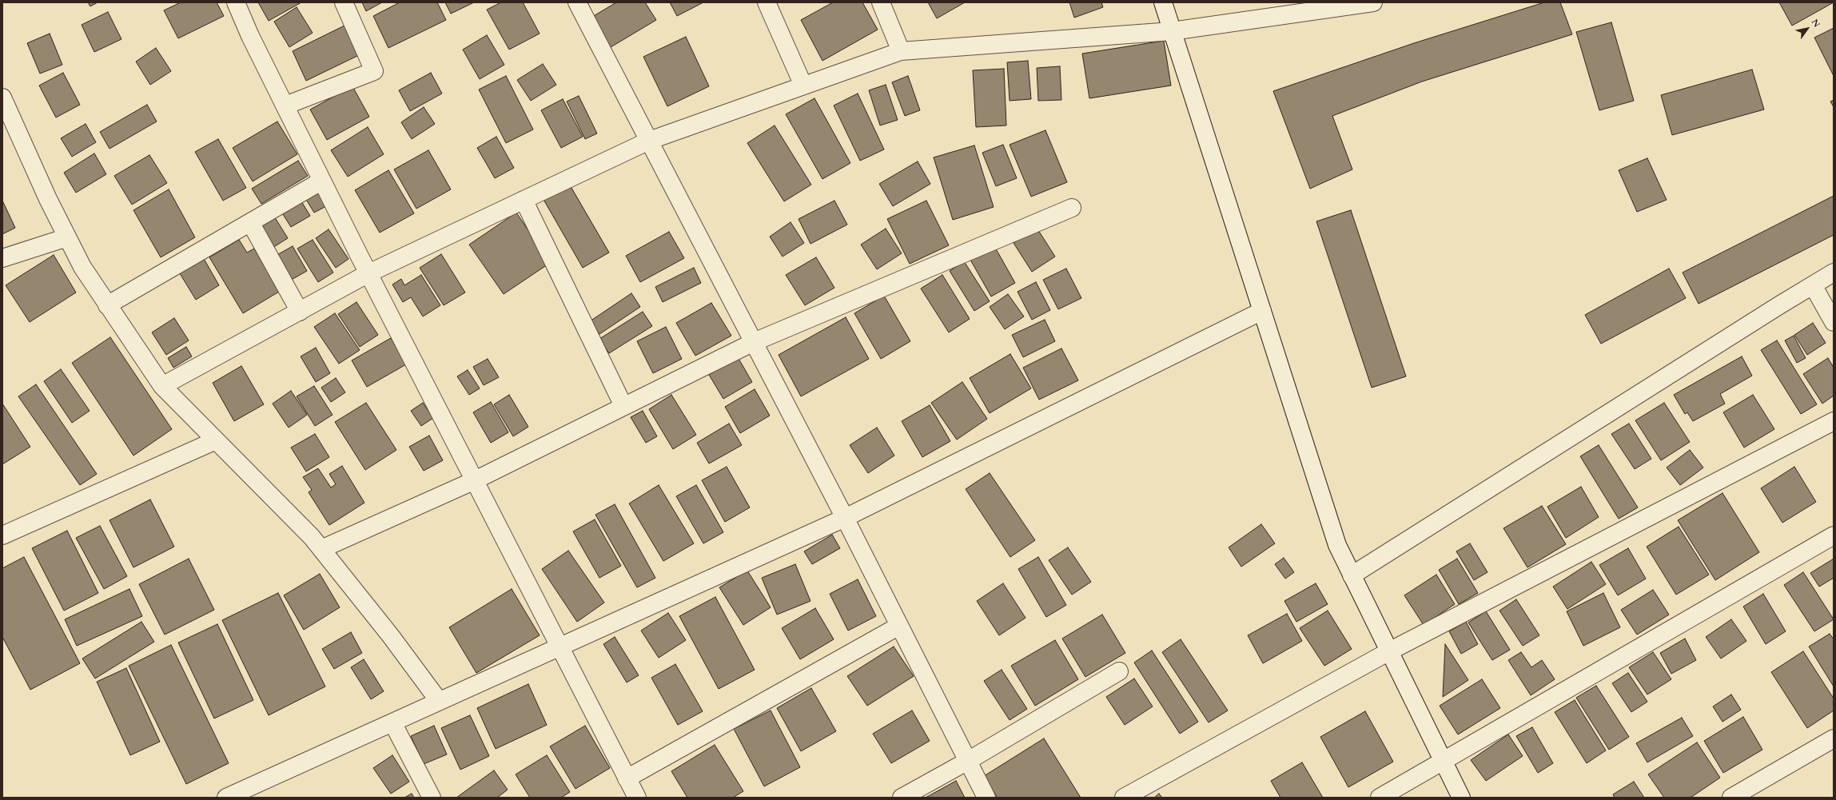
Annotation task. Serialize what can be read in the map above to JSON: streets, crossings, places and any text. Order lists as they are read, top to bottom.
{
  "north": "top right"
}
